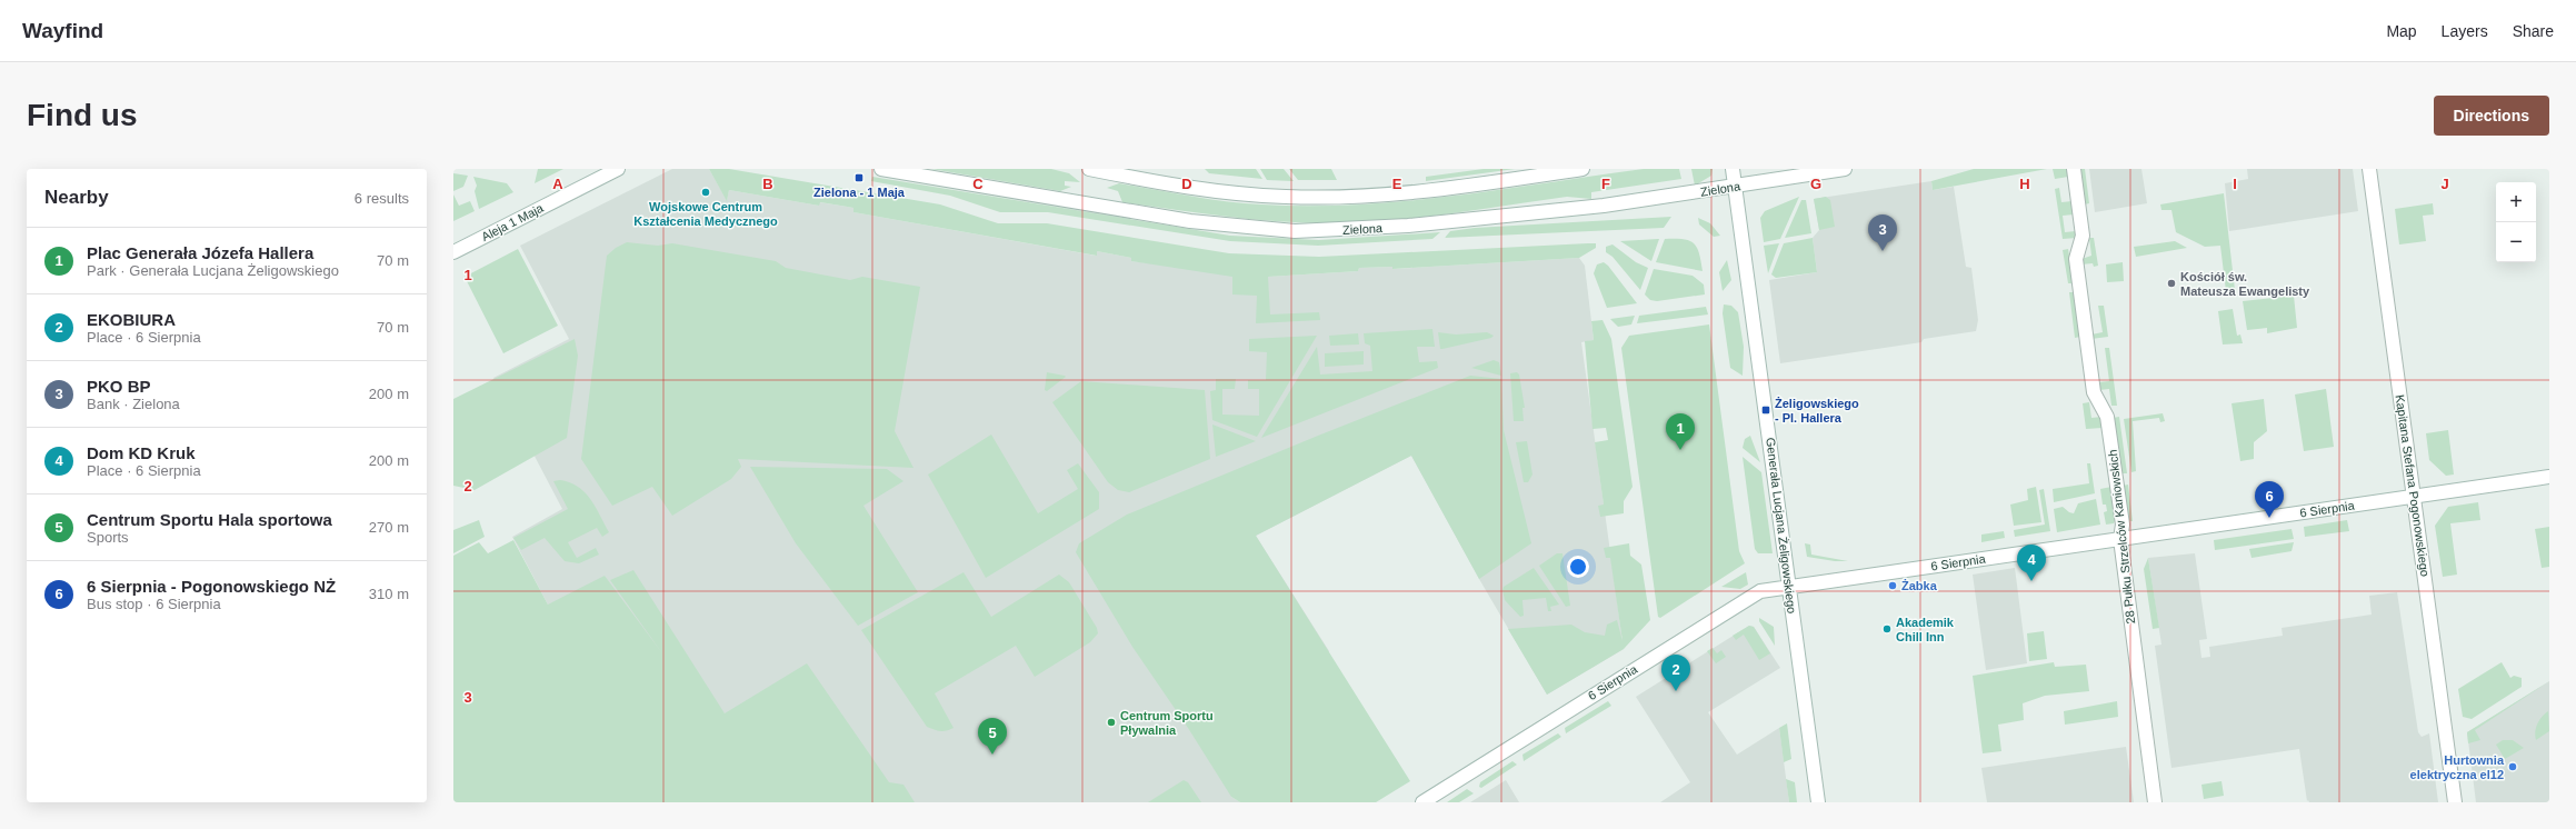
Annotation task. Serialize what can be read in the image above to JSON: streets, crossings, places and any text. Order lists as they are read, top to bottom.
{
  "streets": {
    "street": [
      "Zielona",
      "Aleja 1 Maja",
      "Kapitana Stefana Pogonowskiego",
      "6 Sierpnia",
      "Generała Lucjana Żeligowskiego",
      "28 Pułku Strzelców Kaniowskich"
    ]
  },
  "crossings": [
    ["Zielona", "Generała Lucjana Żeligowskiego"],
    ["Kapitana Stefana Pogonowskiego", "6 Sierpnia"],
    ["6 Sierpnia", "Generała Lucjana Żeligowskiego"],
    ["6 Sierpnia", "28 Pułku Strzelców Kaniowskich"]
  ],
  "places": {
    "transit": ["Zielona - 1 Maja", "Żeligowskiego - Pl. Hallera"],
    "other": [
      "Wojskowe Centrum Kształcenia Medycznego",
      "Kościół św. Mateusza Ewangelisty",
      "Żabka",
      "Akademik Chill Inn",
      "Centrum Sportu Pływalnia",
      "Hurtownia elektryczna el12"
    ]
  },
  "page": {
    "header": "Wayfind",
    "nav": ["Map", "Layers", "Share"],
    "buttons": "Directions",
    "title": "Find us",
    "heading": ["Nearby", "6 results"],
    "map_buttons": ["+", "−"],
    "pins": [
      "3",
      "1",
      "6",
      "4",
      "2",
      "5"
    ],
    "list": [
      {
        "mark": "1",
        "name": "Plac Generała Józefa Hallera",
        "note": "Park · Generała Lucjana Żeligowskiego",
        "value": "70 m"
      },
      {
        "mark": "2",
        "name": "EKOBIURA",
        "note": "Place · 6 Sierpnia",
        "value": "70 m"
      },
      {
        "mark": "3",
        "name": "PKO BP",
        "note": "Bank · Zielona",
        "value": "200 m"
      },
      {
        "mark": "4",
        "name": "Dom KD Kruk",
        "note": "Place · 6 Sierpnia",
        "value": "200 m"
      },
      {
        "mark": "5",
        "name": "Centrum Sportu Hala sportowa",
        "note": "Sports",
        "value": "270 m"
      },
      {
        "mark": "6",
        "name": "6 Sierpnia - Pogonowskiego NŻ",
        "note": "Bus stop · 6 Sierpnia",
        "value": "310 m"
      }
    ]
  },
  "grid": {
    "columns": [
      "A",
      "B",
      "C",
      "D",
      "E",
      "F",
      "G",
      "H",
      "I",
      "J"
    ],
    "rows": ["1", "2", "3"]
  }
}
